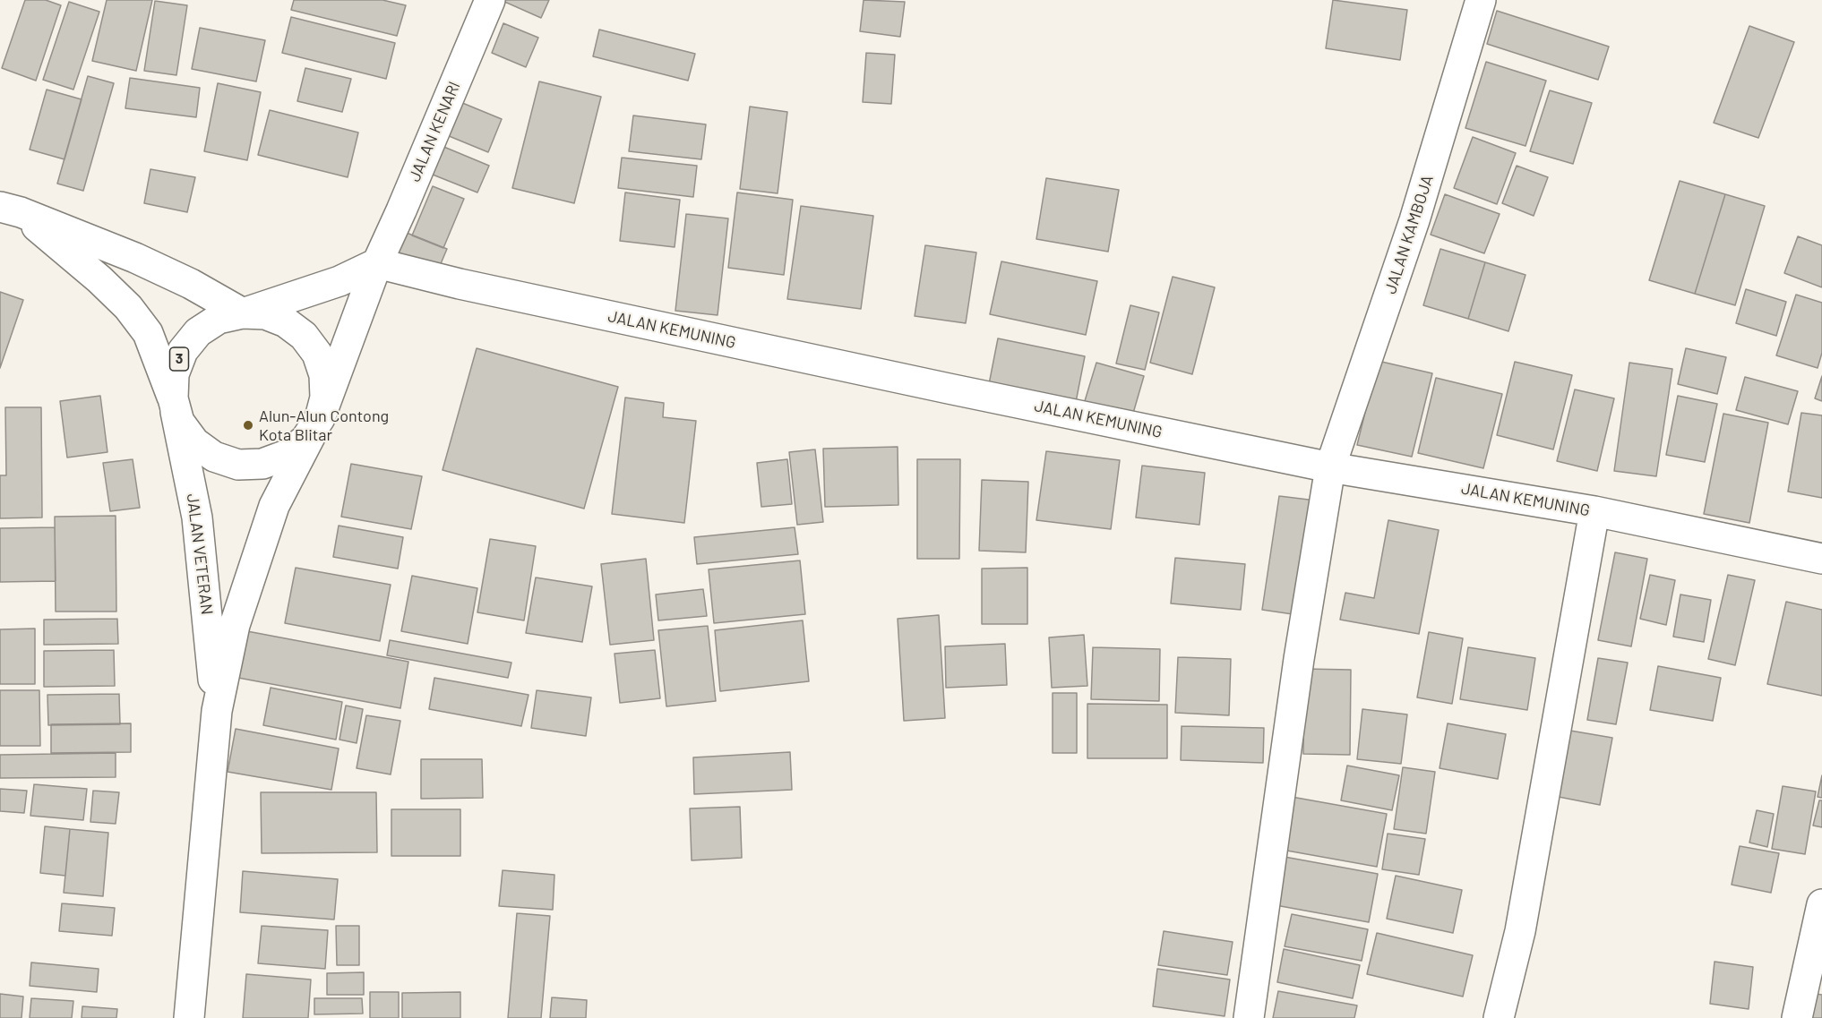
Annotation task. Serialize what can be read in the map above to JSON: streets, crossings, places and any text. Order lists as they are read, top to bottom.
{
  "streets": {
    "main road": [
      "JALAN KENARI",
      "JALAN KAMBOJA",
      "JALAN KEMUNING",
      "3",
      "JALAN VETERAN"
    ]
  },
  "crossings": [
    ["JALAN KENARI", "JALAN KEMUNING"],
    ["JALAN KENARI", "3"],
    ["JALAN KAMBOJA", "JALAN KEMUNING"],
    ["JALAN KEMUNING", "3"],
    ["3", "JALAN VETERAN"]
  ],
  "places": ["Alun-Alun Contong Kota Blitar"]
}
